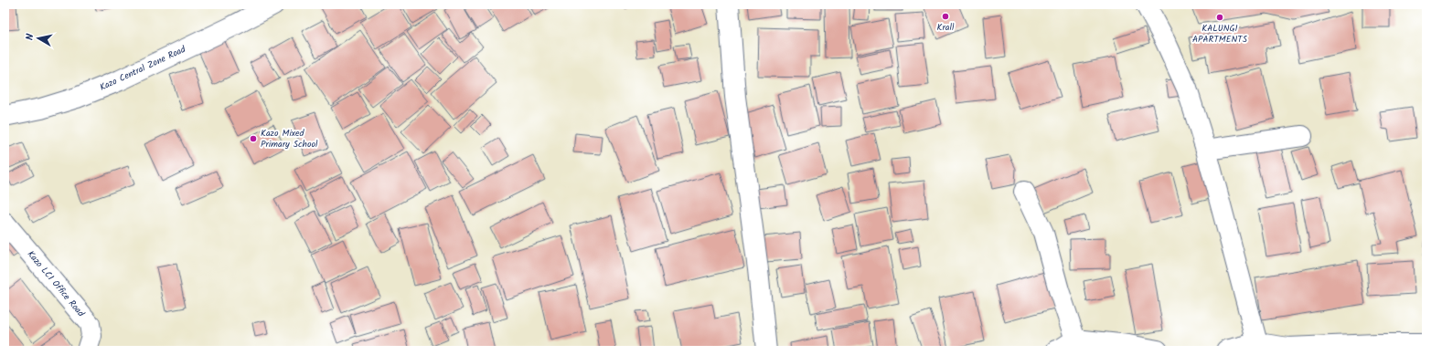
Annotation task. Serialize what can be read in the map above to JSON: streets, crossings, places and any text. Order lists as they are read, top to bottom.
{
  "streets": {
    "street": ["Kazo Central Zone Road", "Kazo LC1 Office Road"]
  },
  "places": ["Krall", "KALUNGI APARTMENTS", "Kazo Mixed Primary School"],
  "north": "left"
}
